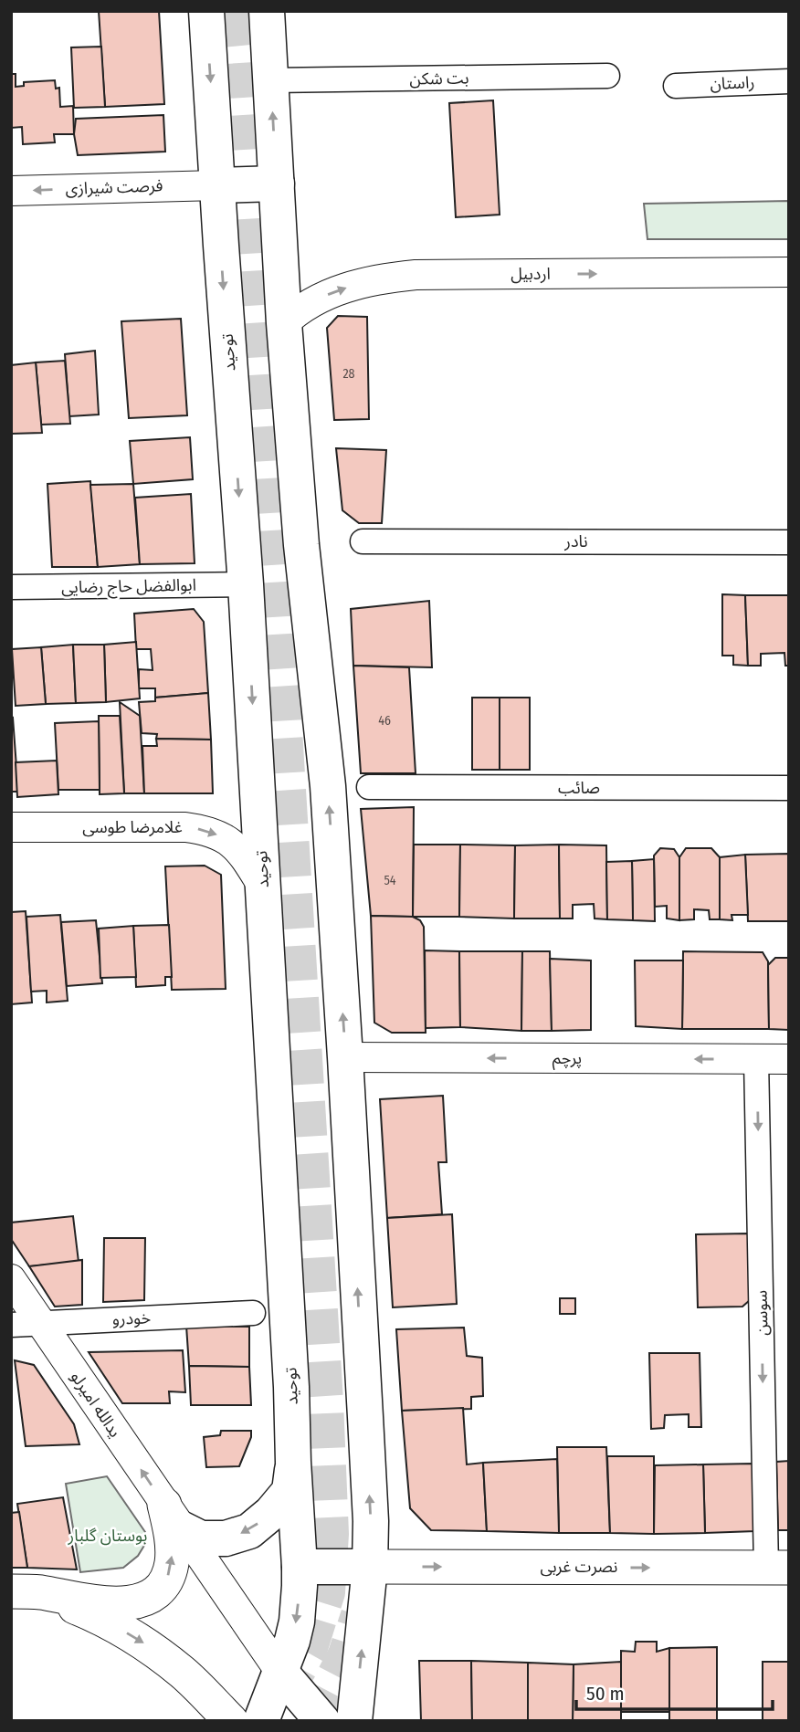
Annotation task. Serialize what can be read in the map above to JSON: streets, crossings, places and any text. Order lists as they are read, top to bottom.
{
  "streets": {
    "main road": ["توحید", "نصرت غربی"],
    "street": [
      "بت شکن",
      "راستان",
      "فرصت شیرازی",
      "اردبیل",
      "نادر",
      "ابوالفضل حاج رضایی",
      "صائب",
      "غلامرضا طوسی",
      "پرچم",
      "سوسن",
      "خودرو",
      "یدالله امیرلو"
    ]
  },
  "crossings": [
    ["فرصت شیرازی", "توحید"],
    ["توحید", "ابوالفضل حاج رضایی"],
    ["توحید", "غلامرضا طوسی"],
    ["توحید", "یدالله امیرلو"],
    ["پرچم", "سوسن"],
    ["سوسن", "نصرت غربی"],
    ["خودرو", "یدالله امیرلو"]
  ],
  "one_way": [
    "فرصت شیرازی",
    "اردبیل",
    "غلامرضا طوسی",
    "پرچم",
    "سوسن",
    "یدالله امیرلو",
    "نصرت غربی"
  ],
  "parks": ["بوستان گلبار"],
  "house_numbers": ["28", "46", "54"],
  "scale_bar": "50 m"
}
